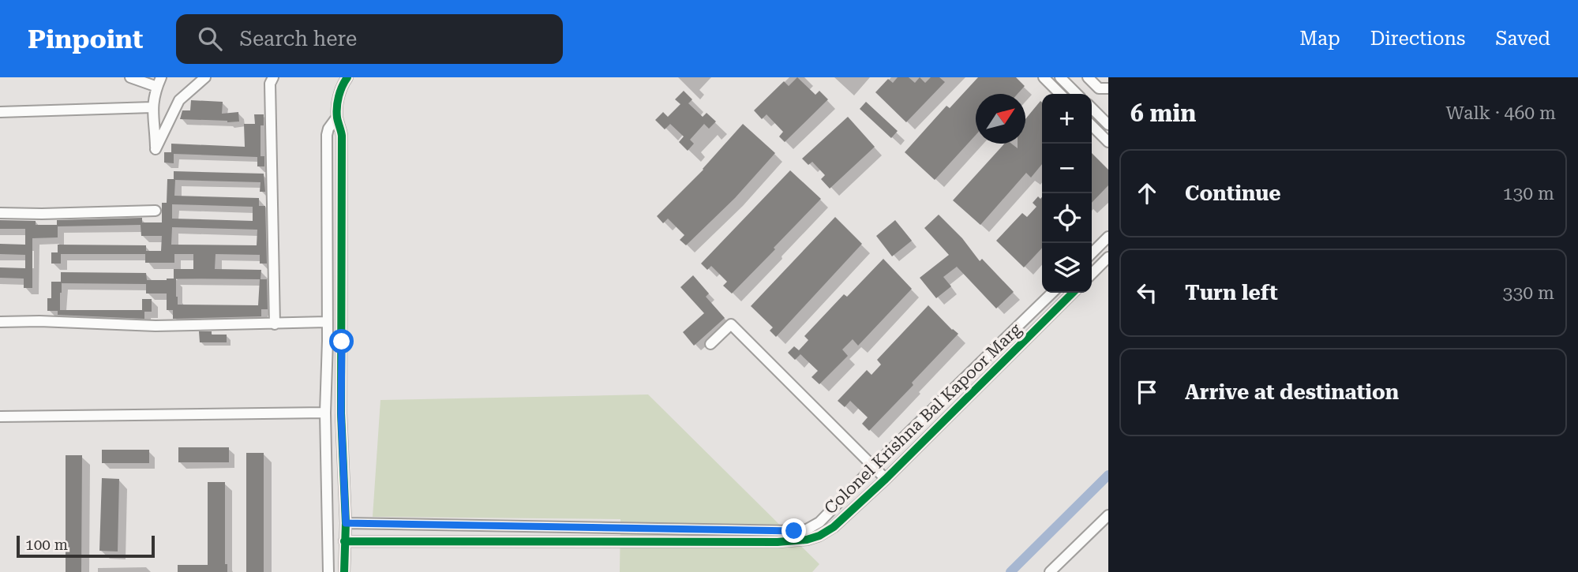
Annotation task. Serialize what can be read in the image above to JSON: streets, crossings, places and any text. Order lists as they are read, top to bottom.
{
  "streets": {
    "street": ["Colonel Krishna Bal Kapoor Marg"]
  },
  "scale_bar": "100 m",
  "north": "top right",
  "page": {
    "header": "Pinpoint",
    "search": "Search here",
    "nav": ["Map", "Directions", "Saved"],
    "heading": ["6 min", "Walk · 460 m"],
    "map_buttons": ["+", "−"],
    "list": [
      ["Continue", "130 m"],
      ["Turn left", "330 m"],
      "Arrive at destination"
    ],
    "scale": "100 m"
  }
}
